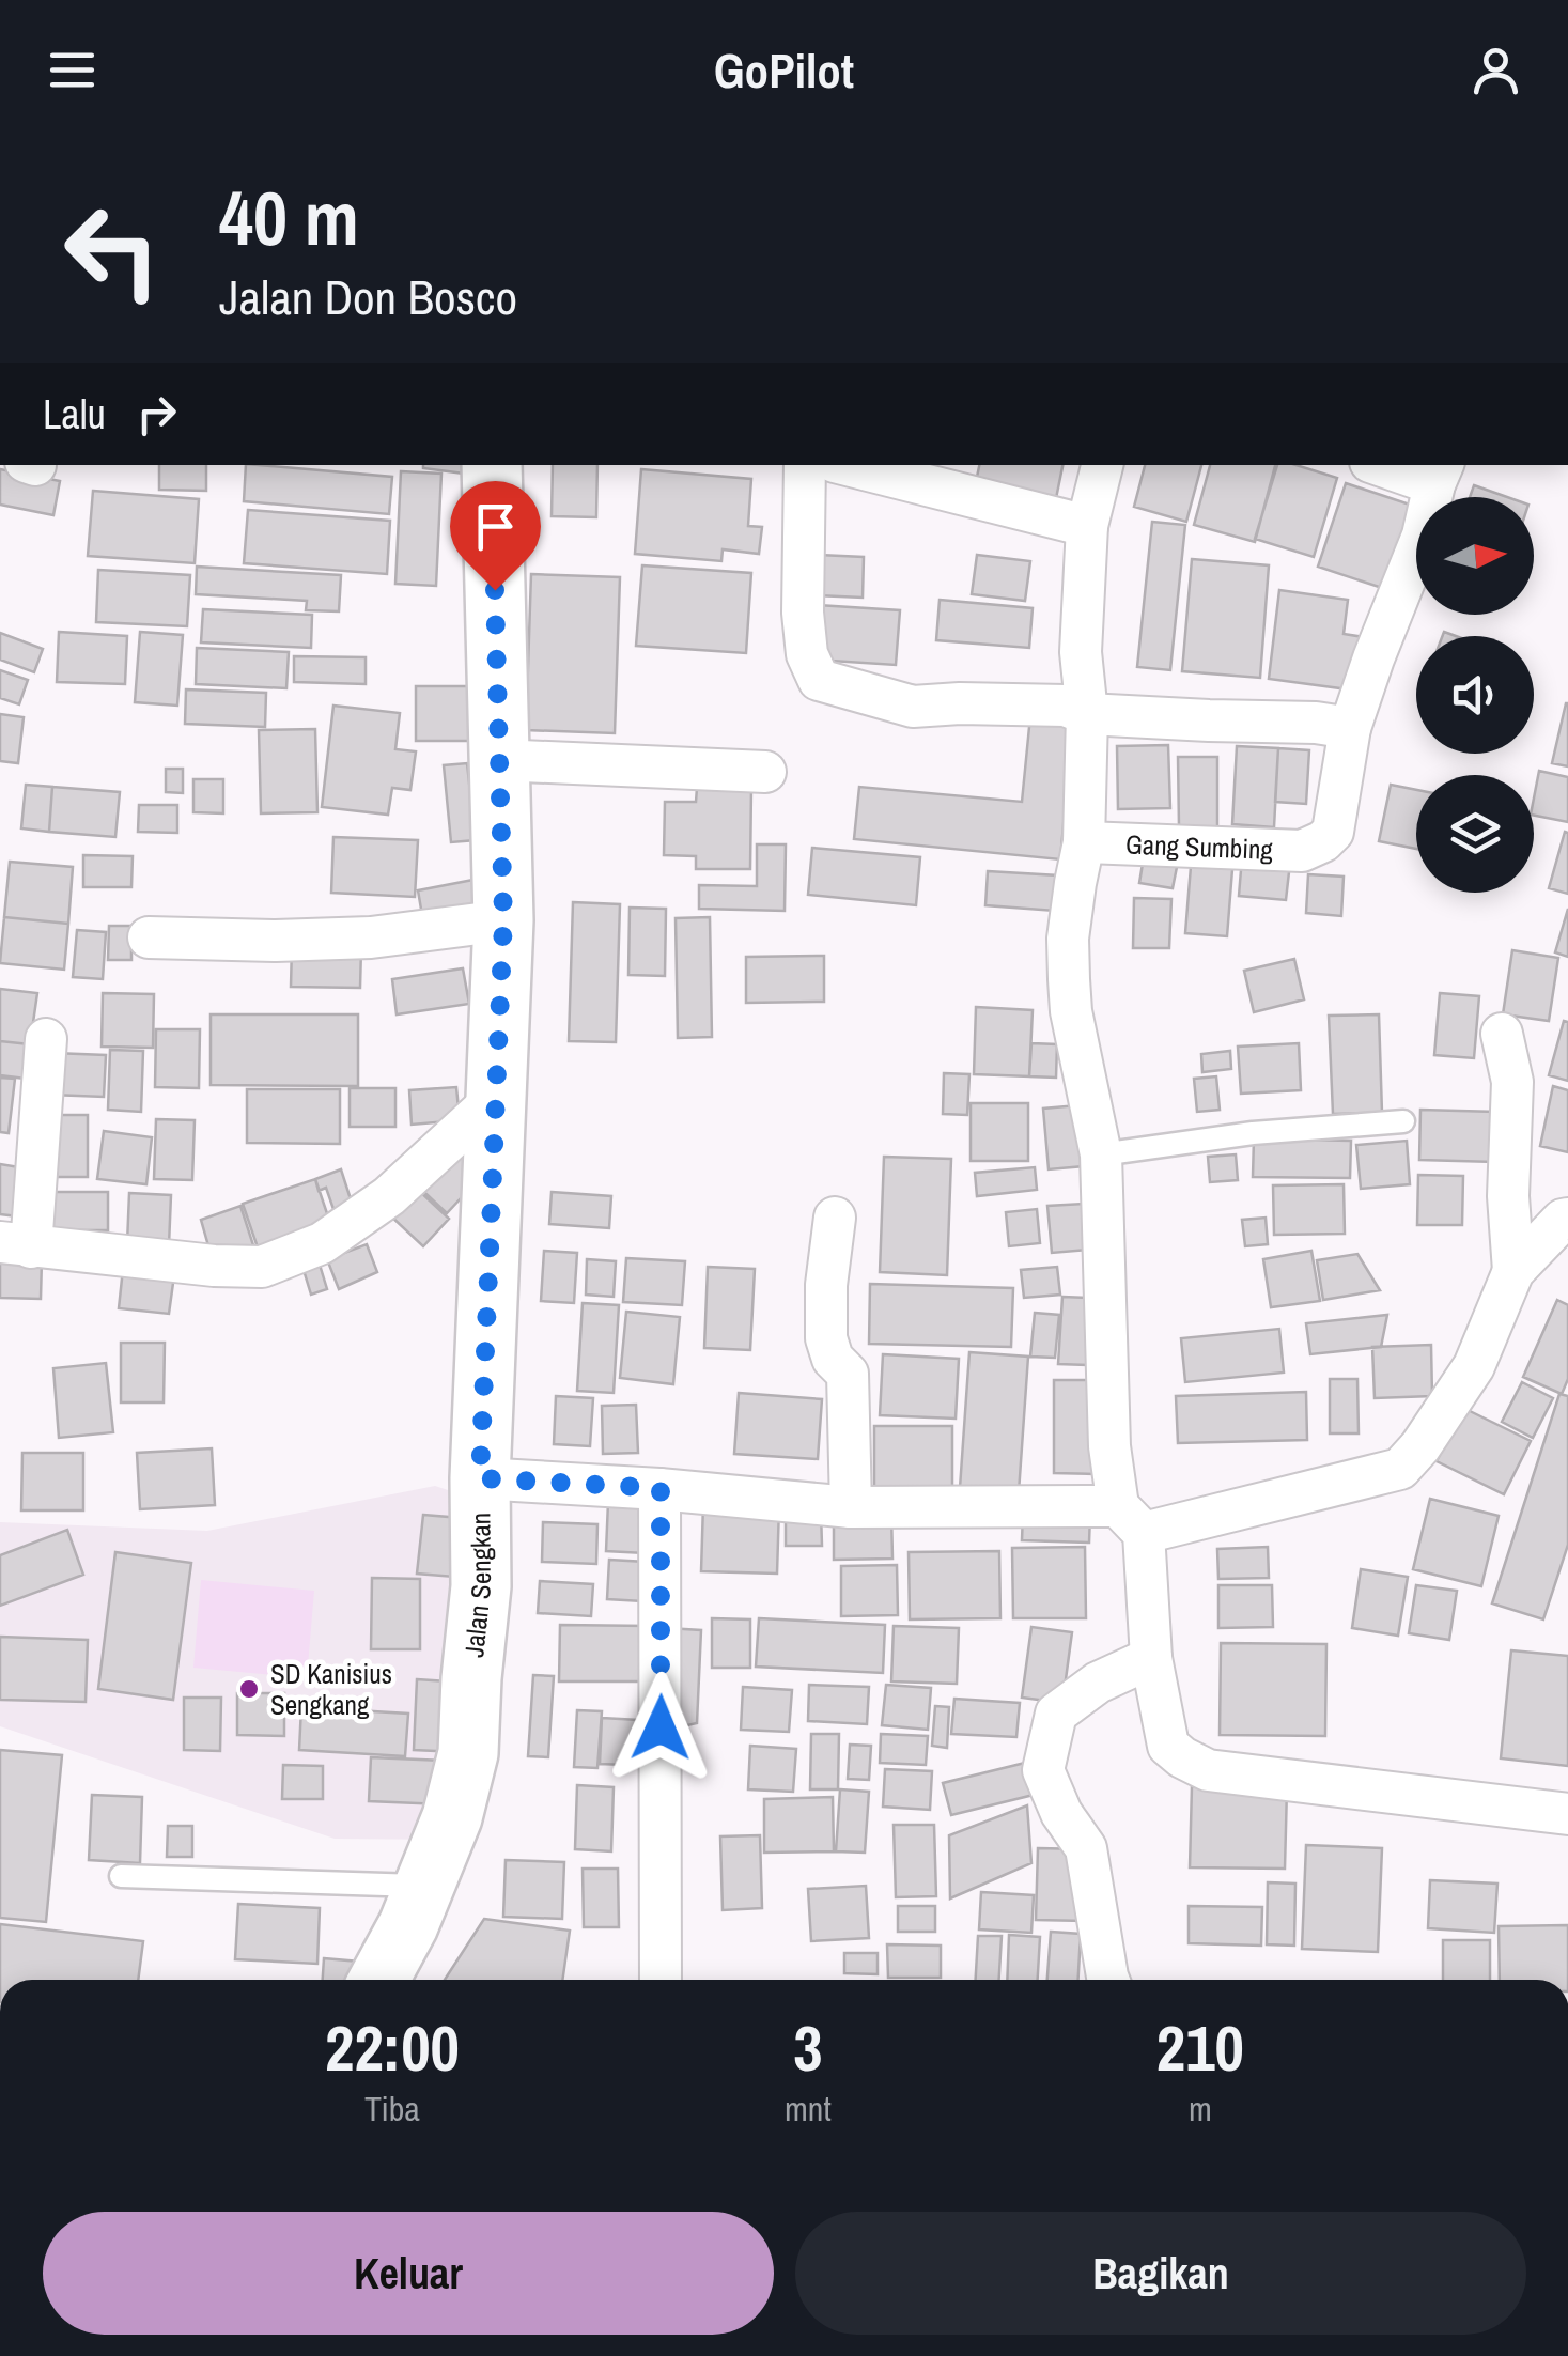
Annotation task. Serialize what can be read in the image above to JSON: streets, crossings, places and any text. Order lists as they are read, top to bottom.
{
  "streets": {
    "main road": ["Jalan Sengkan"],
    "street": ["Gang Sumbing"]
  },
  "places": ["SD Kanisius Sengkang"],
  "north": "right",
  "page": {
    "header": "GoPilot",
    "turn": ["40 m", "Jalan Don Bosco"],
    "then": "Lalu",
    "eta": [
      "22:00",
      "Tiba",
      "3",
      "mnt",
      "210",
      "m"
    ],
    "buttons": ["Keluar", "Bagikan"]
  }
}
